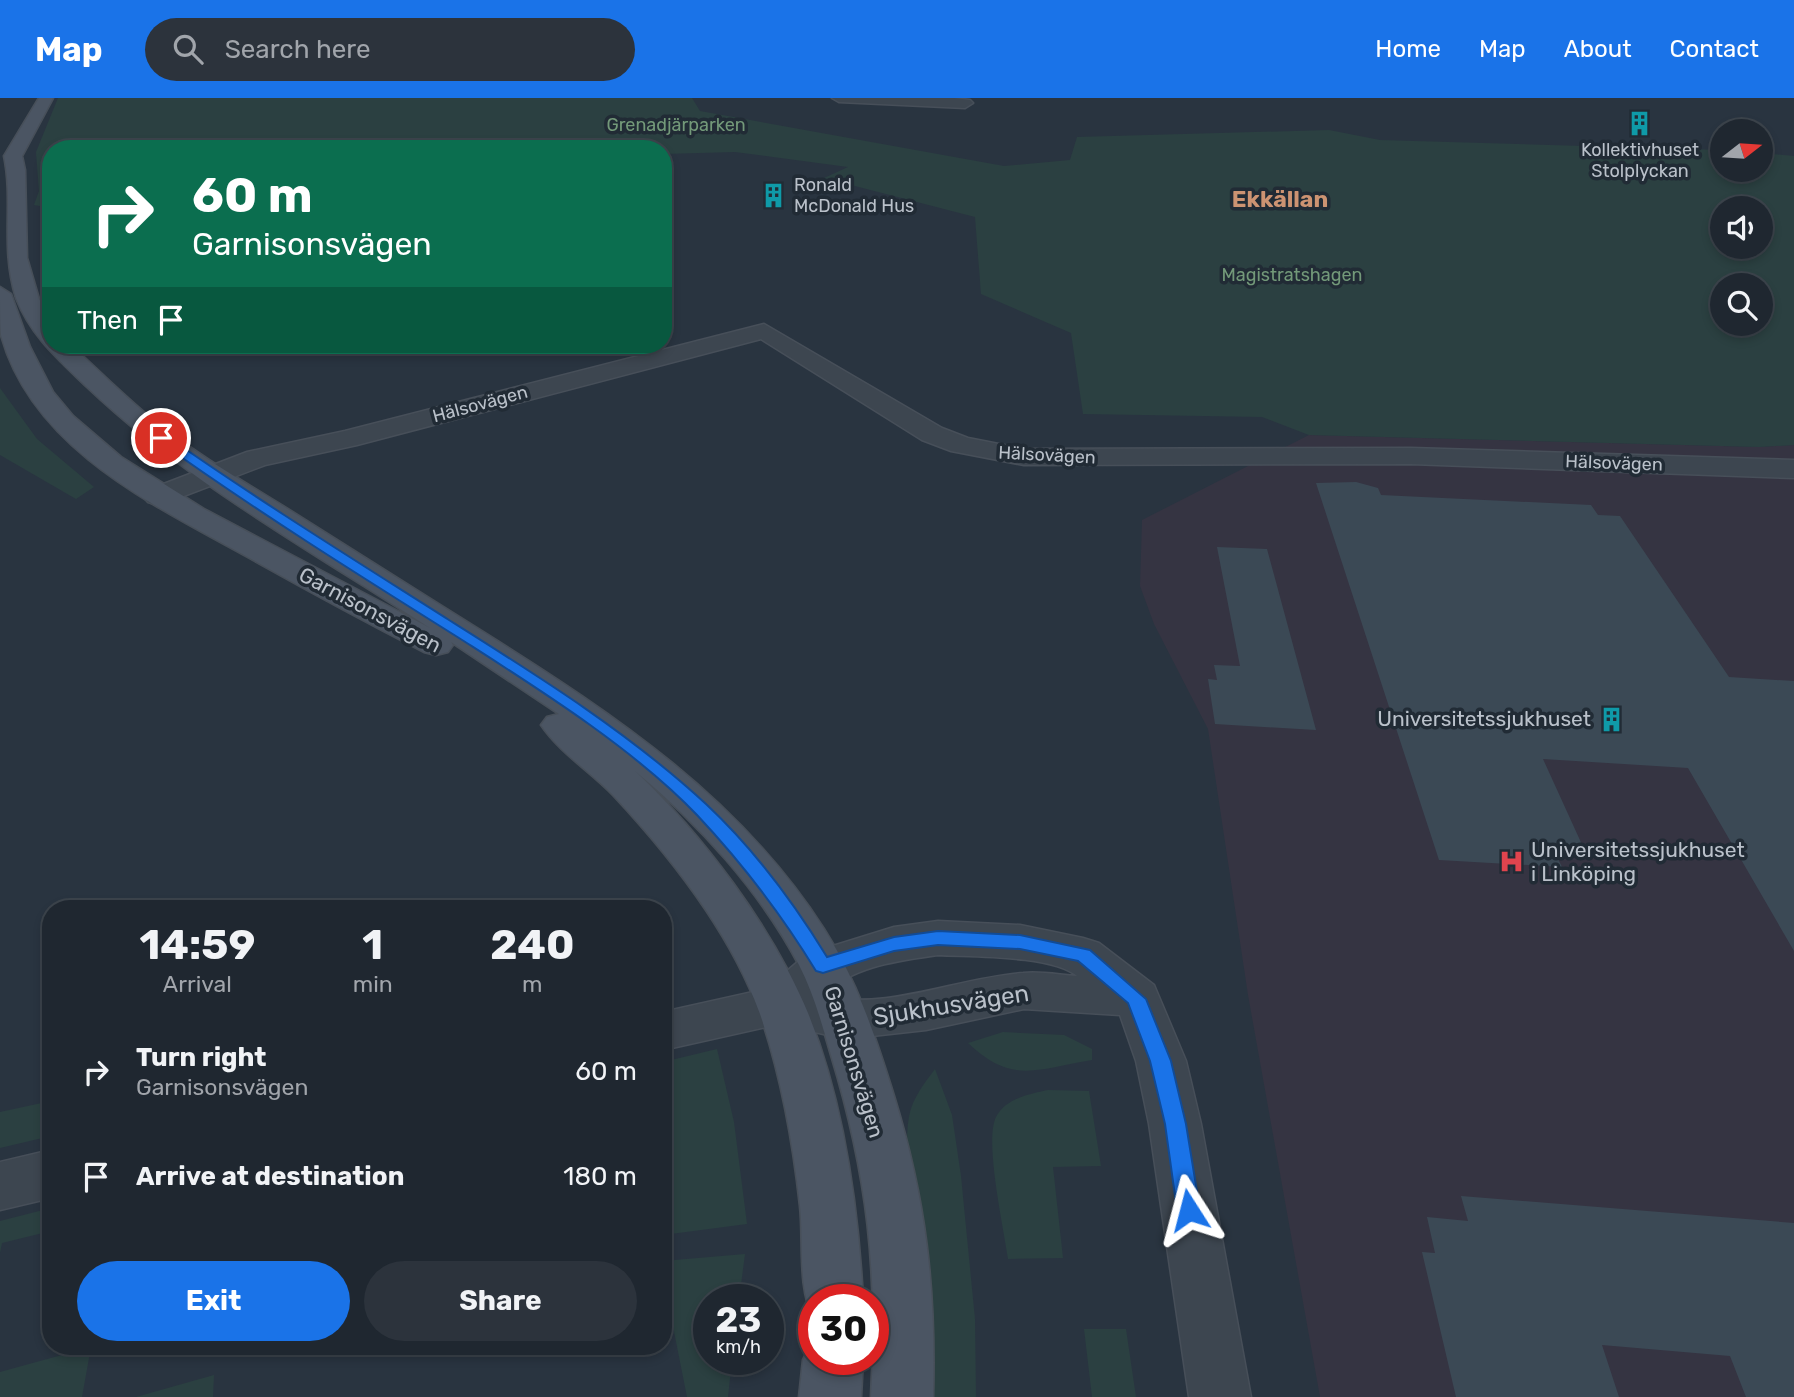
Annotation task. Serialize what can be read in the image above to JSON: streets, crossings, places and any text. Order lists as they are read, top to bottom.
{
  "streets": {
    "street": ["Hälsovägen", "Garnisonsvägen", "Sjukhusvägen"]
  },
  "crossings": [
    ["Hälsovägen", "Garnisonsvägen"],
    ["Garnisonsvägen", "Sjukhusvägen"]
  ],
  "districts": ["Ekkällan"],
  "parks": ["Grenadjärparken", "Magistratshagen"],
  "places": {
    "building": ["Kollektivhuset Stolplyckan", "Ronald McDonald Hus", "Universitetssjukhuset"],
    "hospital": ["Universitetssjukhuset i Linköping"]
  },
  "north": "right",
  "page": {
    "header": "Map",
    "search": "Search here",
    "nav": [
      "Home",
      "Map",
      "About",
      "Contact"
    ],
    "turn": ["60 m", "Garnisonsvägen"],
    "then": "Then",
    "eta": [
      "14:59",
      "Arrival",
      "1",
      "min",
      "240",
      "m"
    ],
    "list": [
      {
        "name": "Turn right",
        "note": "Garnisonsvägen",
        "value": "60 m"
      },
      {
        "name": "Arrive at destination",
        "value": "180 m"
      }
    ],
    "buttons": ["Exit", "Share"],
    "speed": "23 km/h",
    "limit": "30"
  }
}
